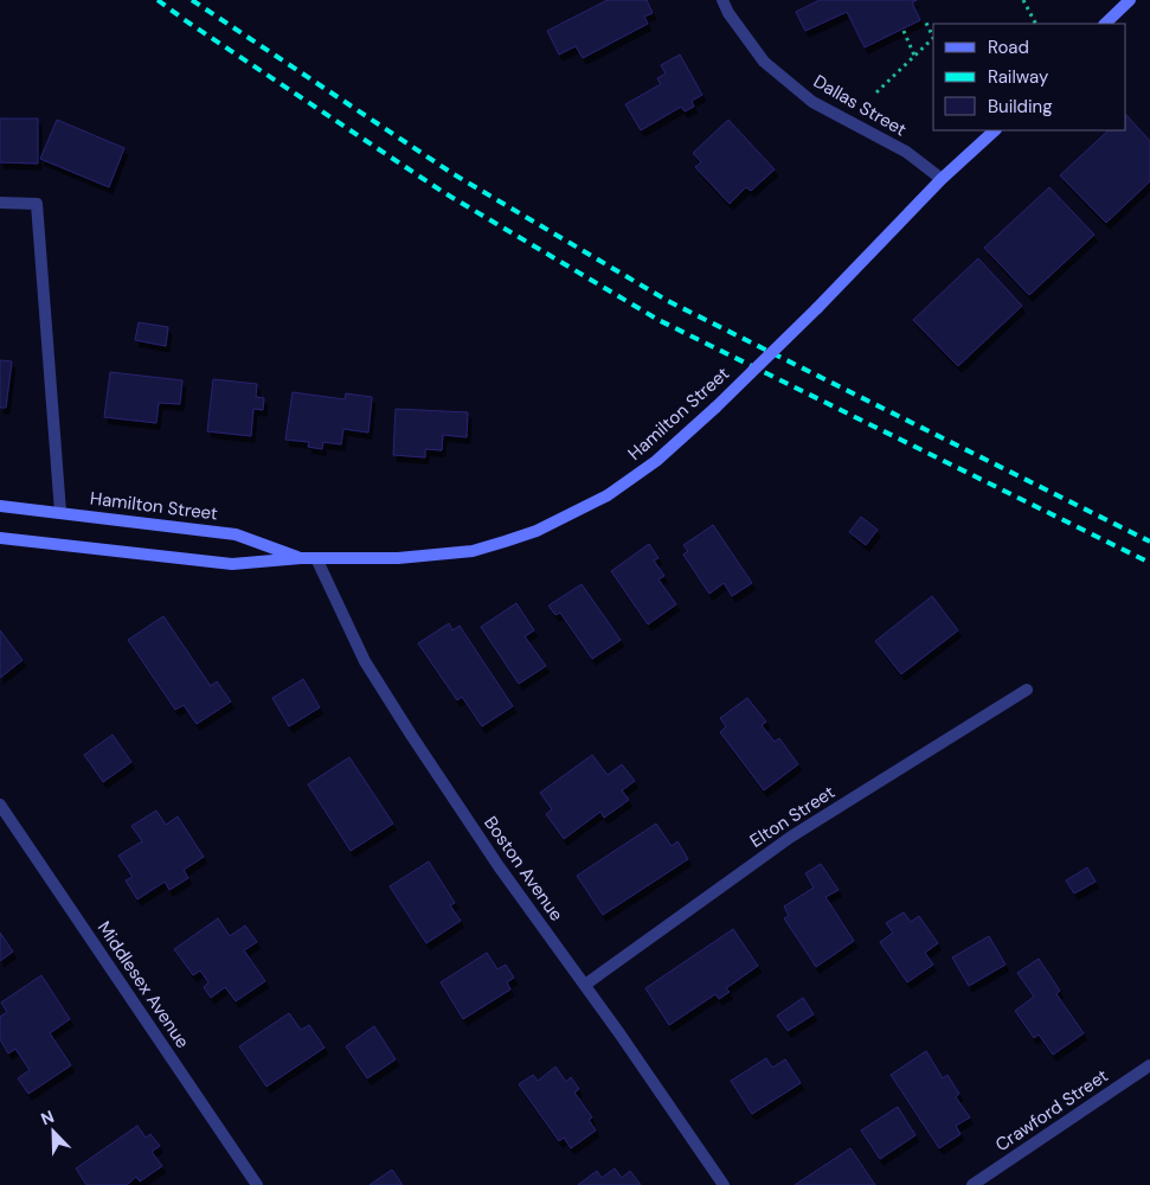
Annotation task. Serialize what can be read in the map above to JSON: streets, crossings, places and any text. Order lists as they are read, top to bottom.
{
  "streets": {
    "main road": ["Hamilton Street"],
    "street": [
      "Dallas Street",
      "Elton Street",
      "Boston Avenue",
      "Middlesex Avenue",
      "Crawford Street"
    ]
  },
  "crossings": [
    ["Dallas Street", "Hamilton Street"],
    ["Hamilton Street", "Boston Avenue"],
    ["Elton Street", "Boston Avenue"]
  ],
  "legend": ["Road", "Railway", "Building"],
  "north": "top left"
}
